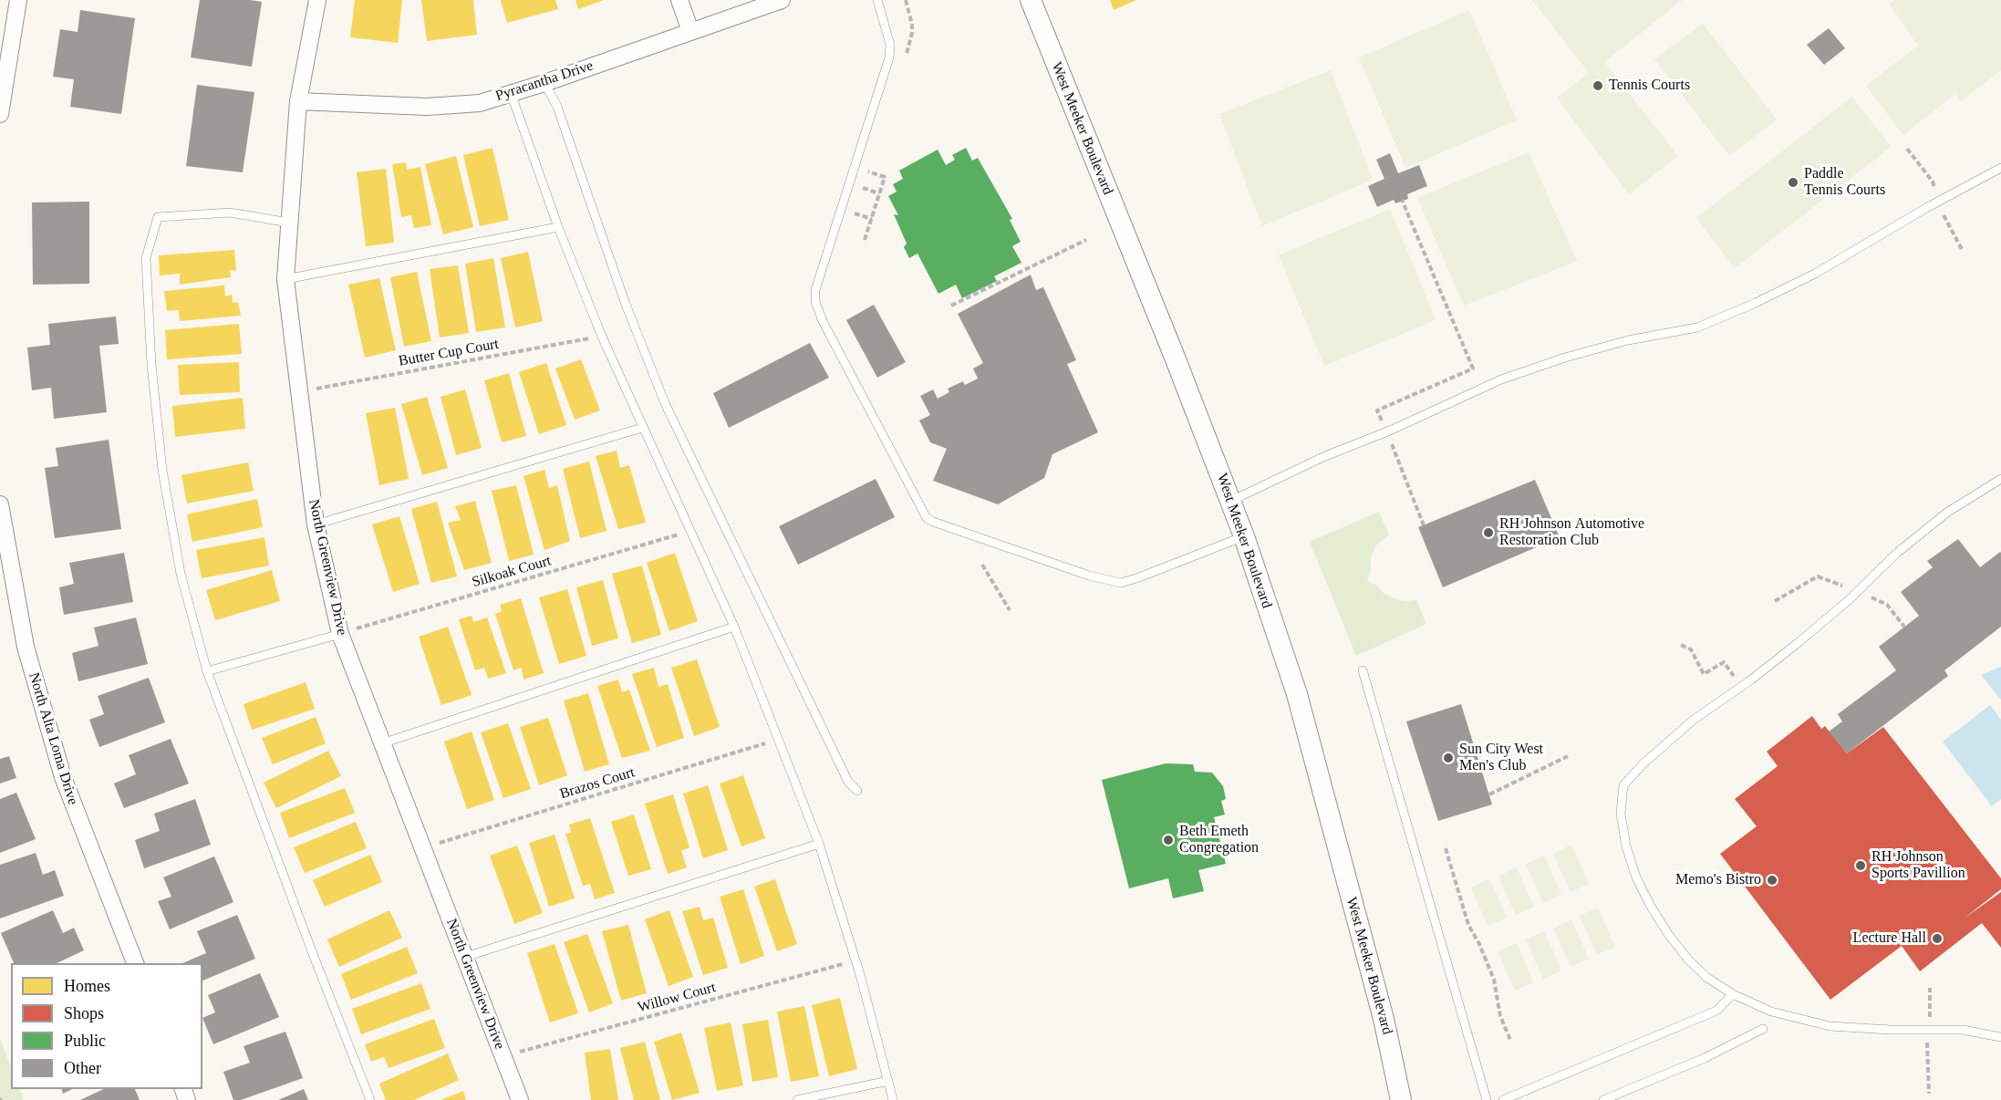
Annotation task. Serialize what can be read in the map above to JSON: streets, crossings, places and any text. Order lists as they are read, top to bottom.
{
  "streets": {
    "street": [
      "Pyracantha Drive",
      "West Meeker Boulevard",
      "North Greenview Drive",
      "North Alta Loma Drive"
    ],
    "path": [
      "Butter Cup Court",
      "Silkoak Court",
      "Brazos Court",
      "Willow Court"
    ]
  },
  "crossings": [
    ["Pyracantha Drive", "North Greenview Drive"],
    ["Butter Cup Court", "North Greenview Drive"],
    ["North Greenview Drive", "Silkoak Court"],
    ["North Greenview Drive", "Brazos Court"],
    ["North Greenview Drive", "Willow Court"]
  ],
  "places": [
    "Tennis Courts",
    "Paddle Tennis Courts",
    "RH Johnson Automotive Restoration Club",
    "Sun City West Men's Club",
    "Beth Emeth Congregation",
    "RH Johnson Sports Pavillion",
    "Memo's Bistro",
    "Lecture Hall"
  ],
  "legend": [
    "Homes",
    "Shops",
    "Public",
    "Other"
  ]
}
